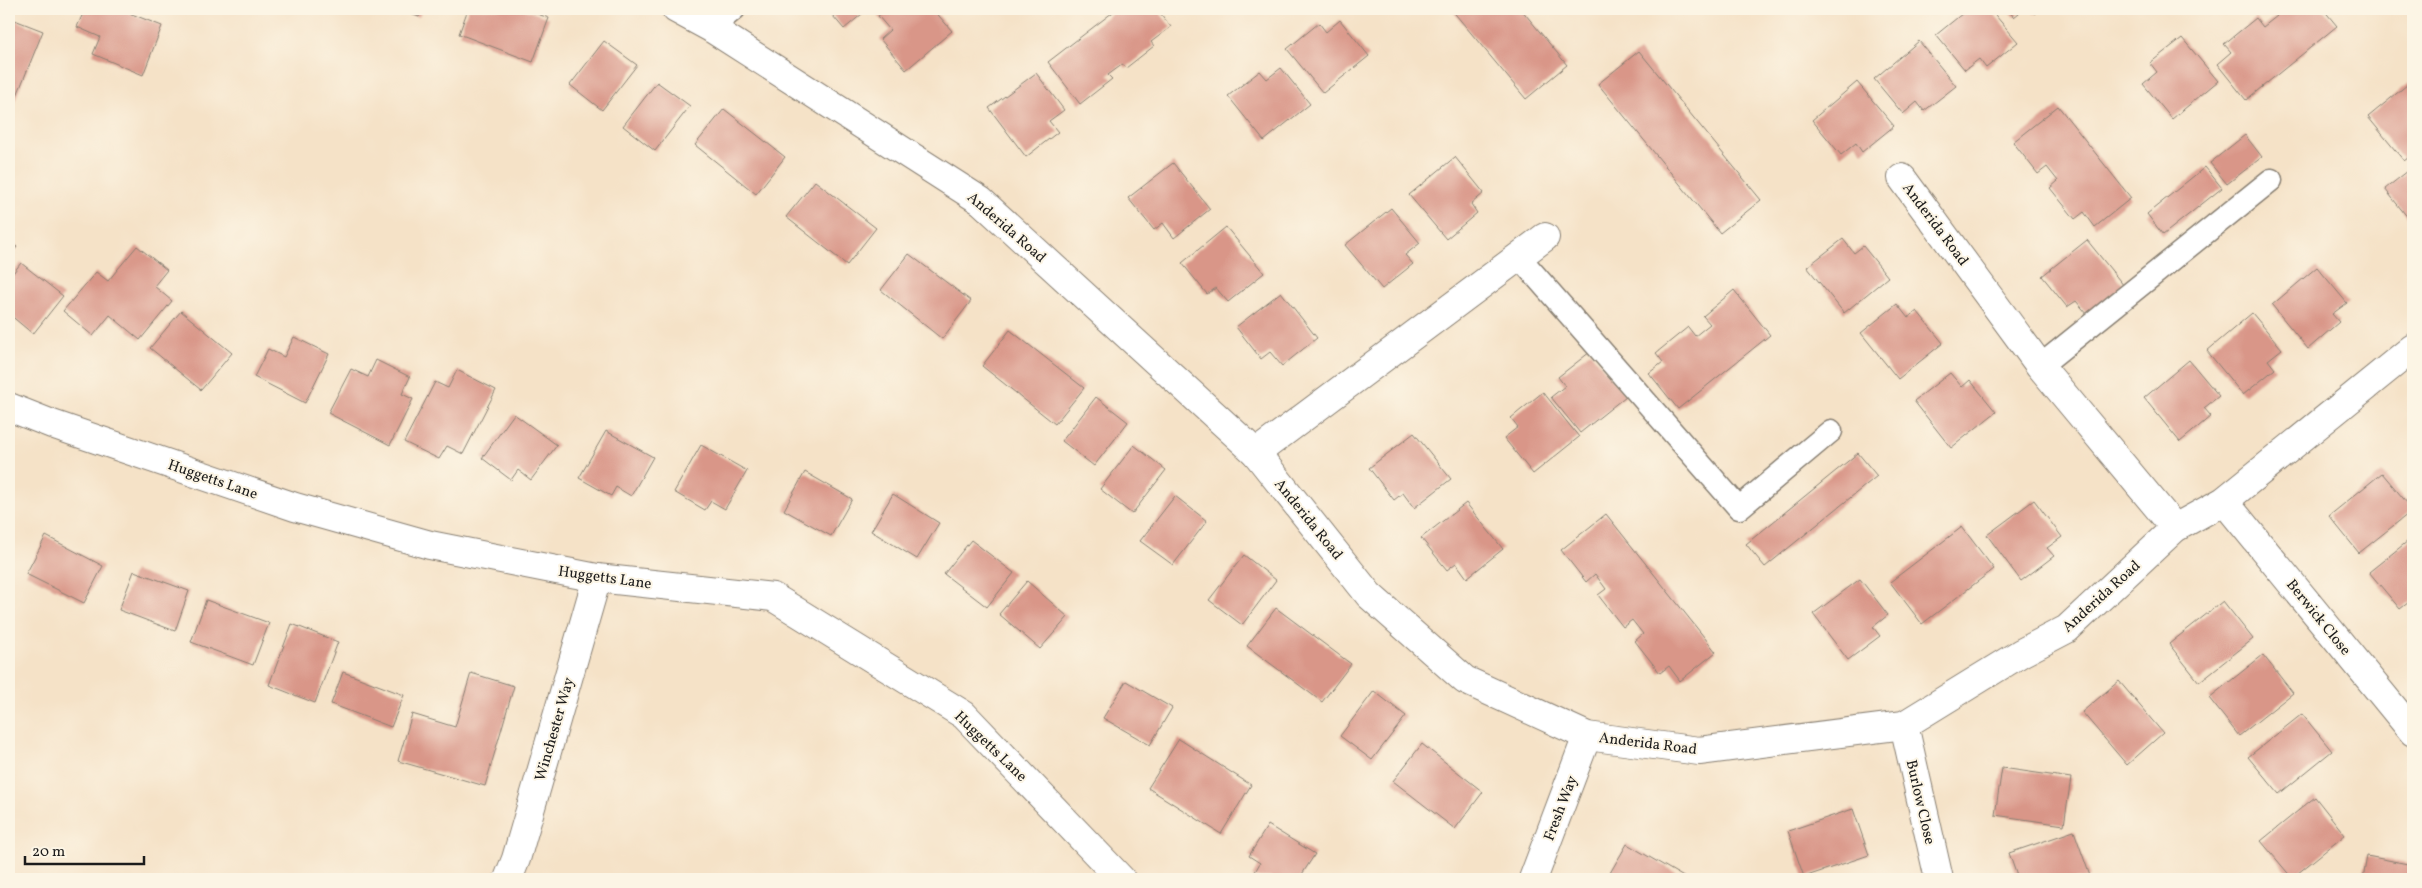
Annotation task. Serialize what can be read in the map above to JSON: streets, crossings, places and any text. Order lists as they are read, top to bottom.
{
  "streets": {
    "street": [
      "Anderida Road",
      "Huggetts Lane",
      "Berwick Close",
      "Winchester Way",
      "Burlow Close",
      "Fresh Way"
    ]
  },
  "crossings": [
    ["Anderida Road", "Berwick Close"],
    ["Anderida Road", "Burlow Close"],
    ["Anderida Road", "Fresh Way"],
    ["Huggetts Lane", "Winchester Way"]
  ],
  "scale_bar": "20 m"
}
